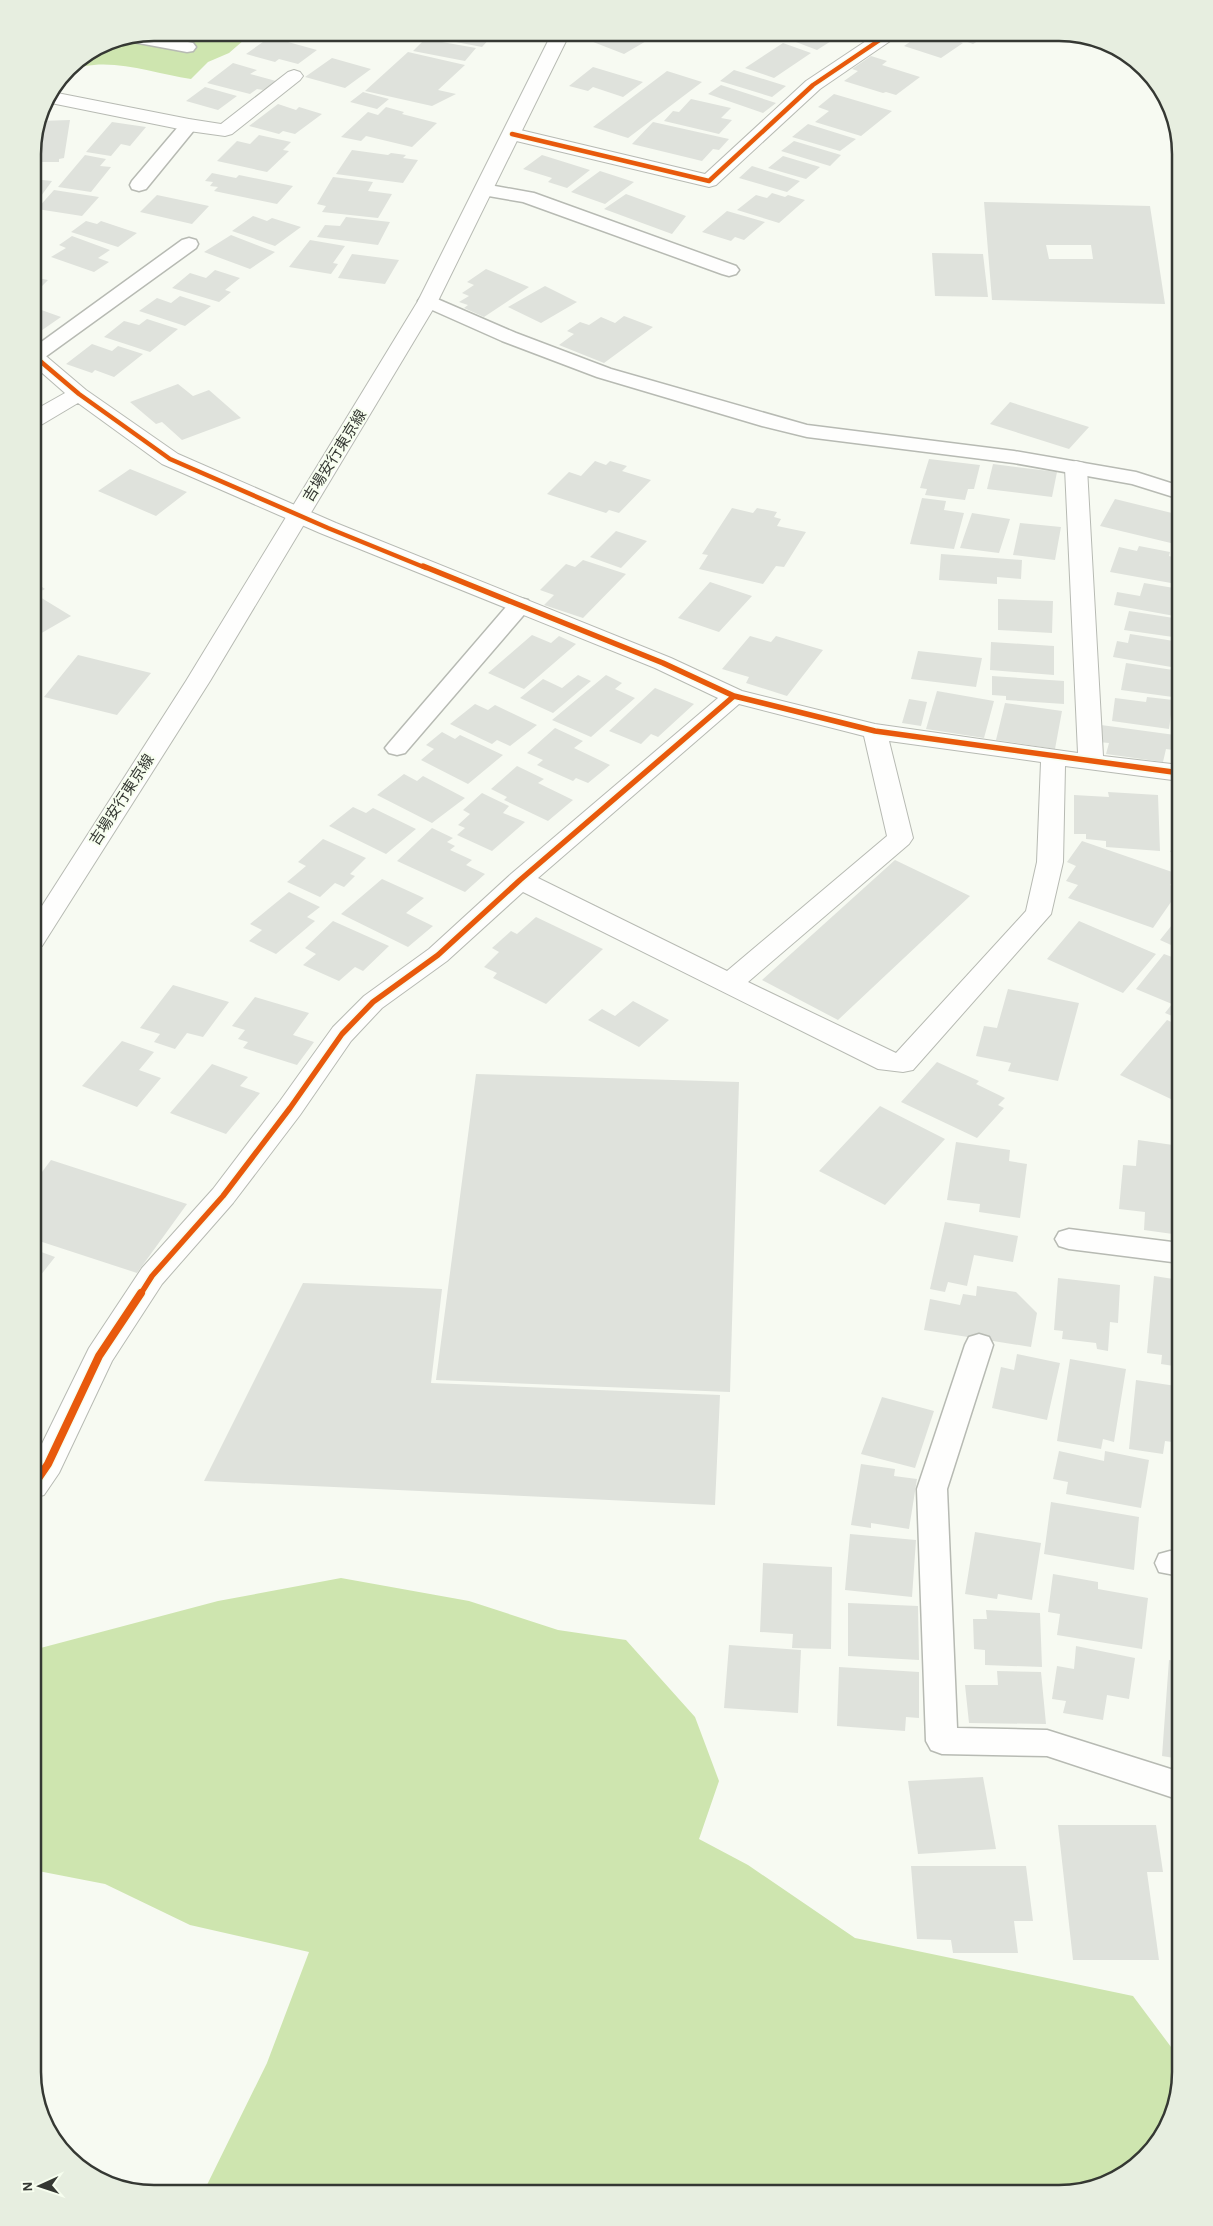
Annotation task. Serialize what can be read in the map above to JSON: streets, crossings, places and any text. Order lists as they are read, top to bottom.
{
  "streets": {
    "street": ["吉場安行東京線"]
  },
  "north": "left"
}
